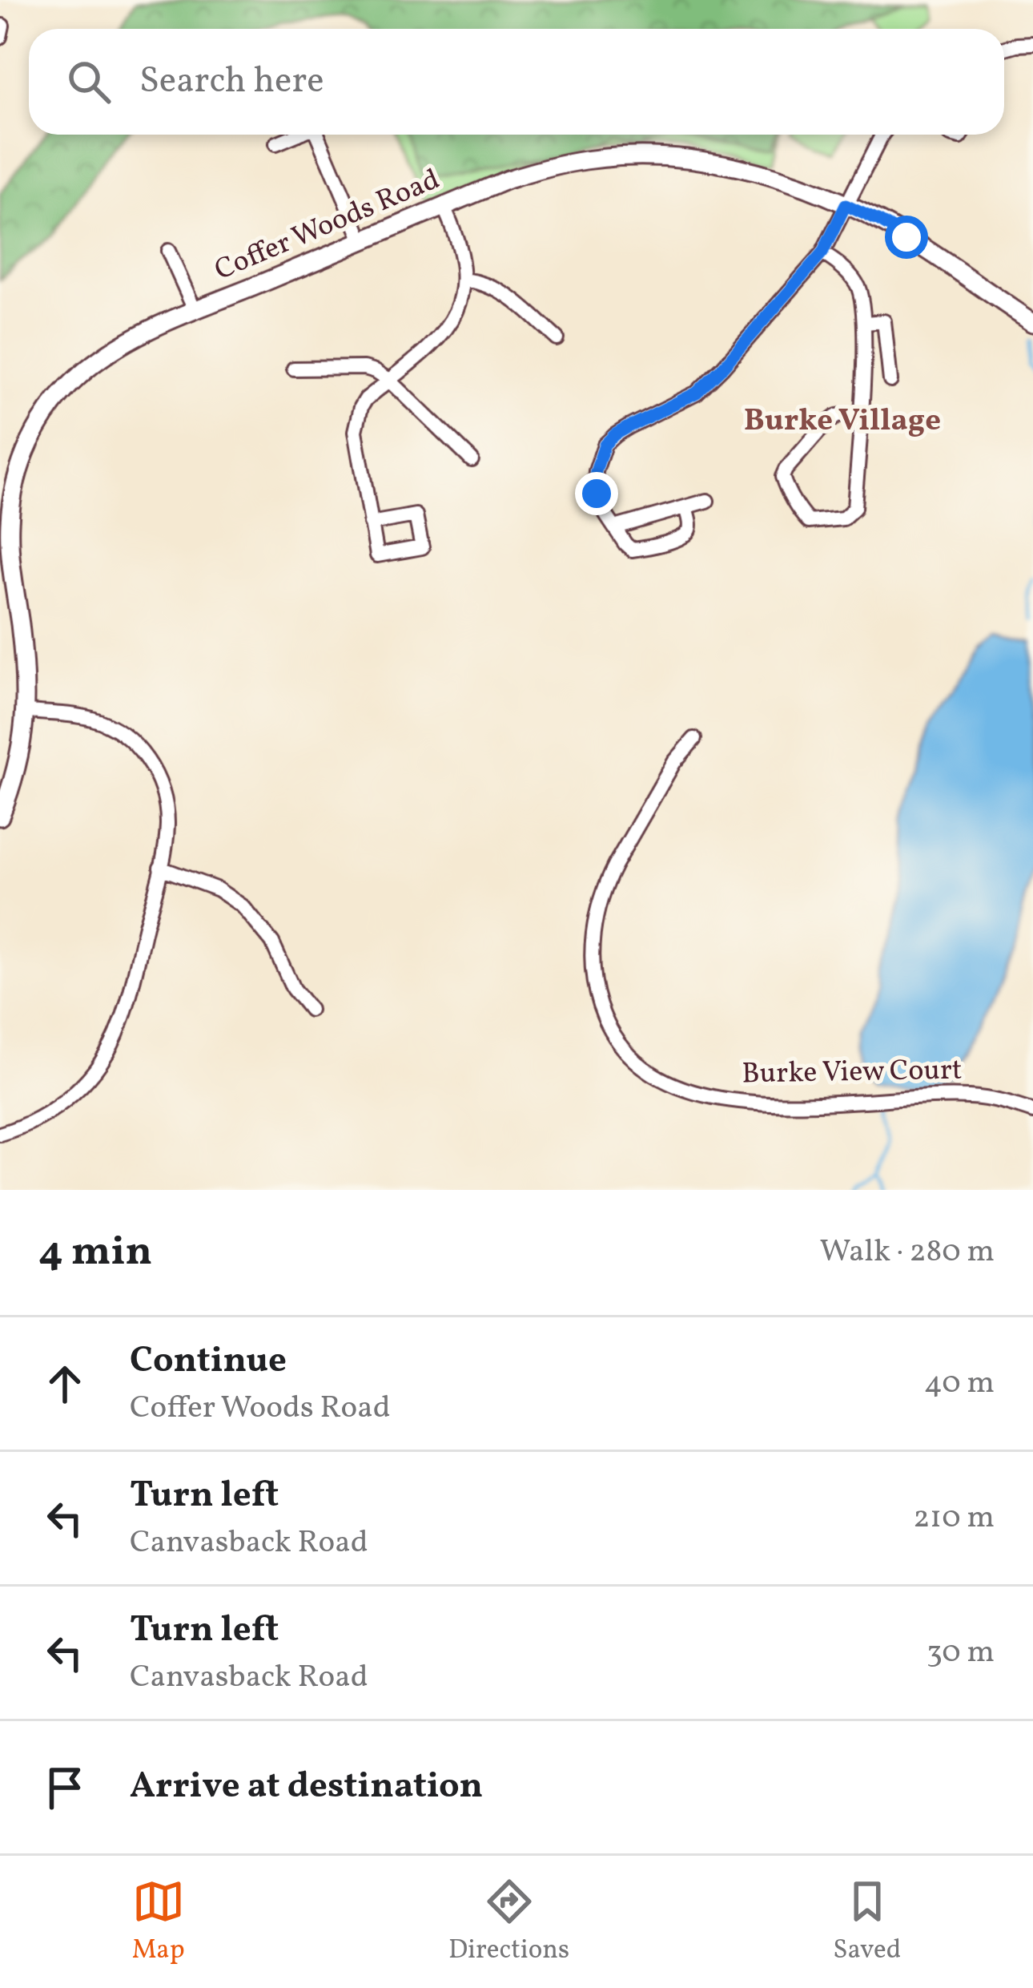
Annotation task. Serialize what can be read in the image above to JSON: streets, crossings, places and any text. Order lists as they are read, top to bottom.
{
  "streets": {
    "street": ["Coffer Woods Road", "Burke View Court"]
  },
  "districts": ["Burke Village"],
  "page": {
    "search": "Search here",
    "heading": ["4 min", "Walk · 280 m"],
    "list": [
      ["Continue", "Coffer Woods Road", "40 m"],
      ["Turn left", "Canvasback Road", "210 m"],
      ["Turn left", "Canvasback Road", "30 m"],
      "Arrive at destination"
    ],
    "nav": ["Map", "Directions", "Saved"]
  }
}
